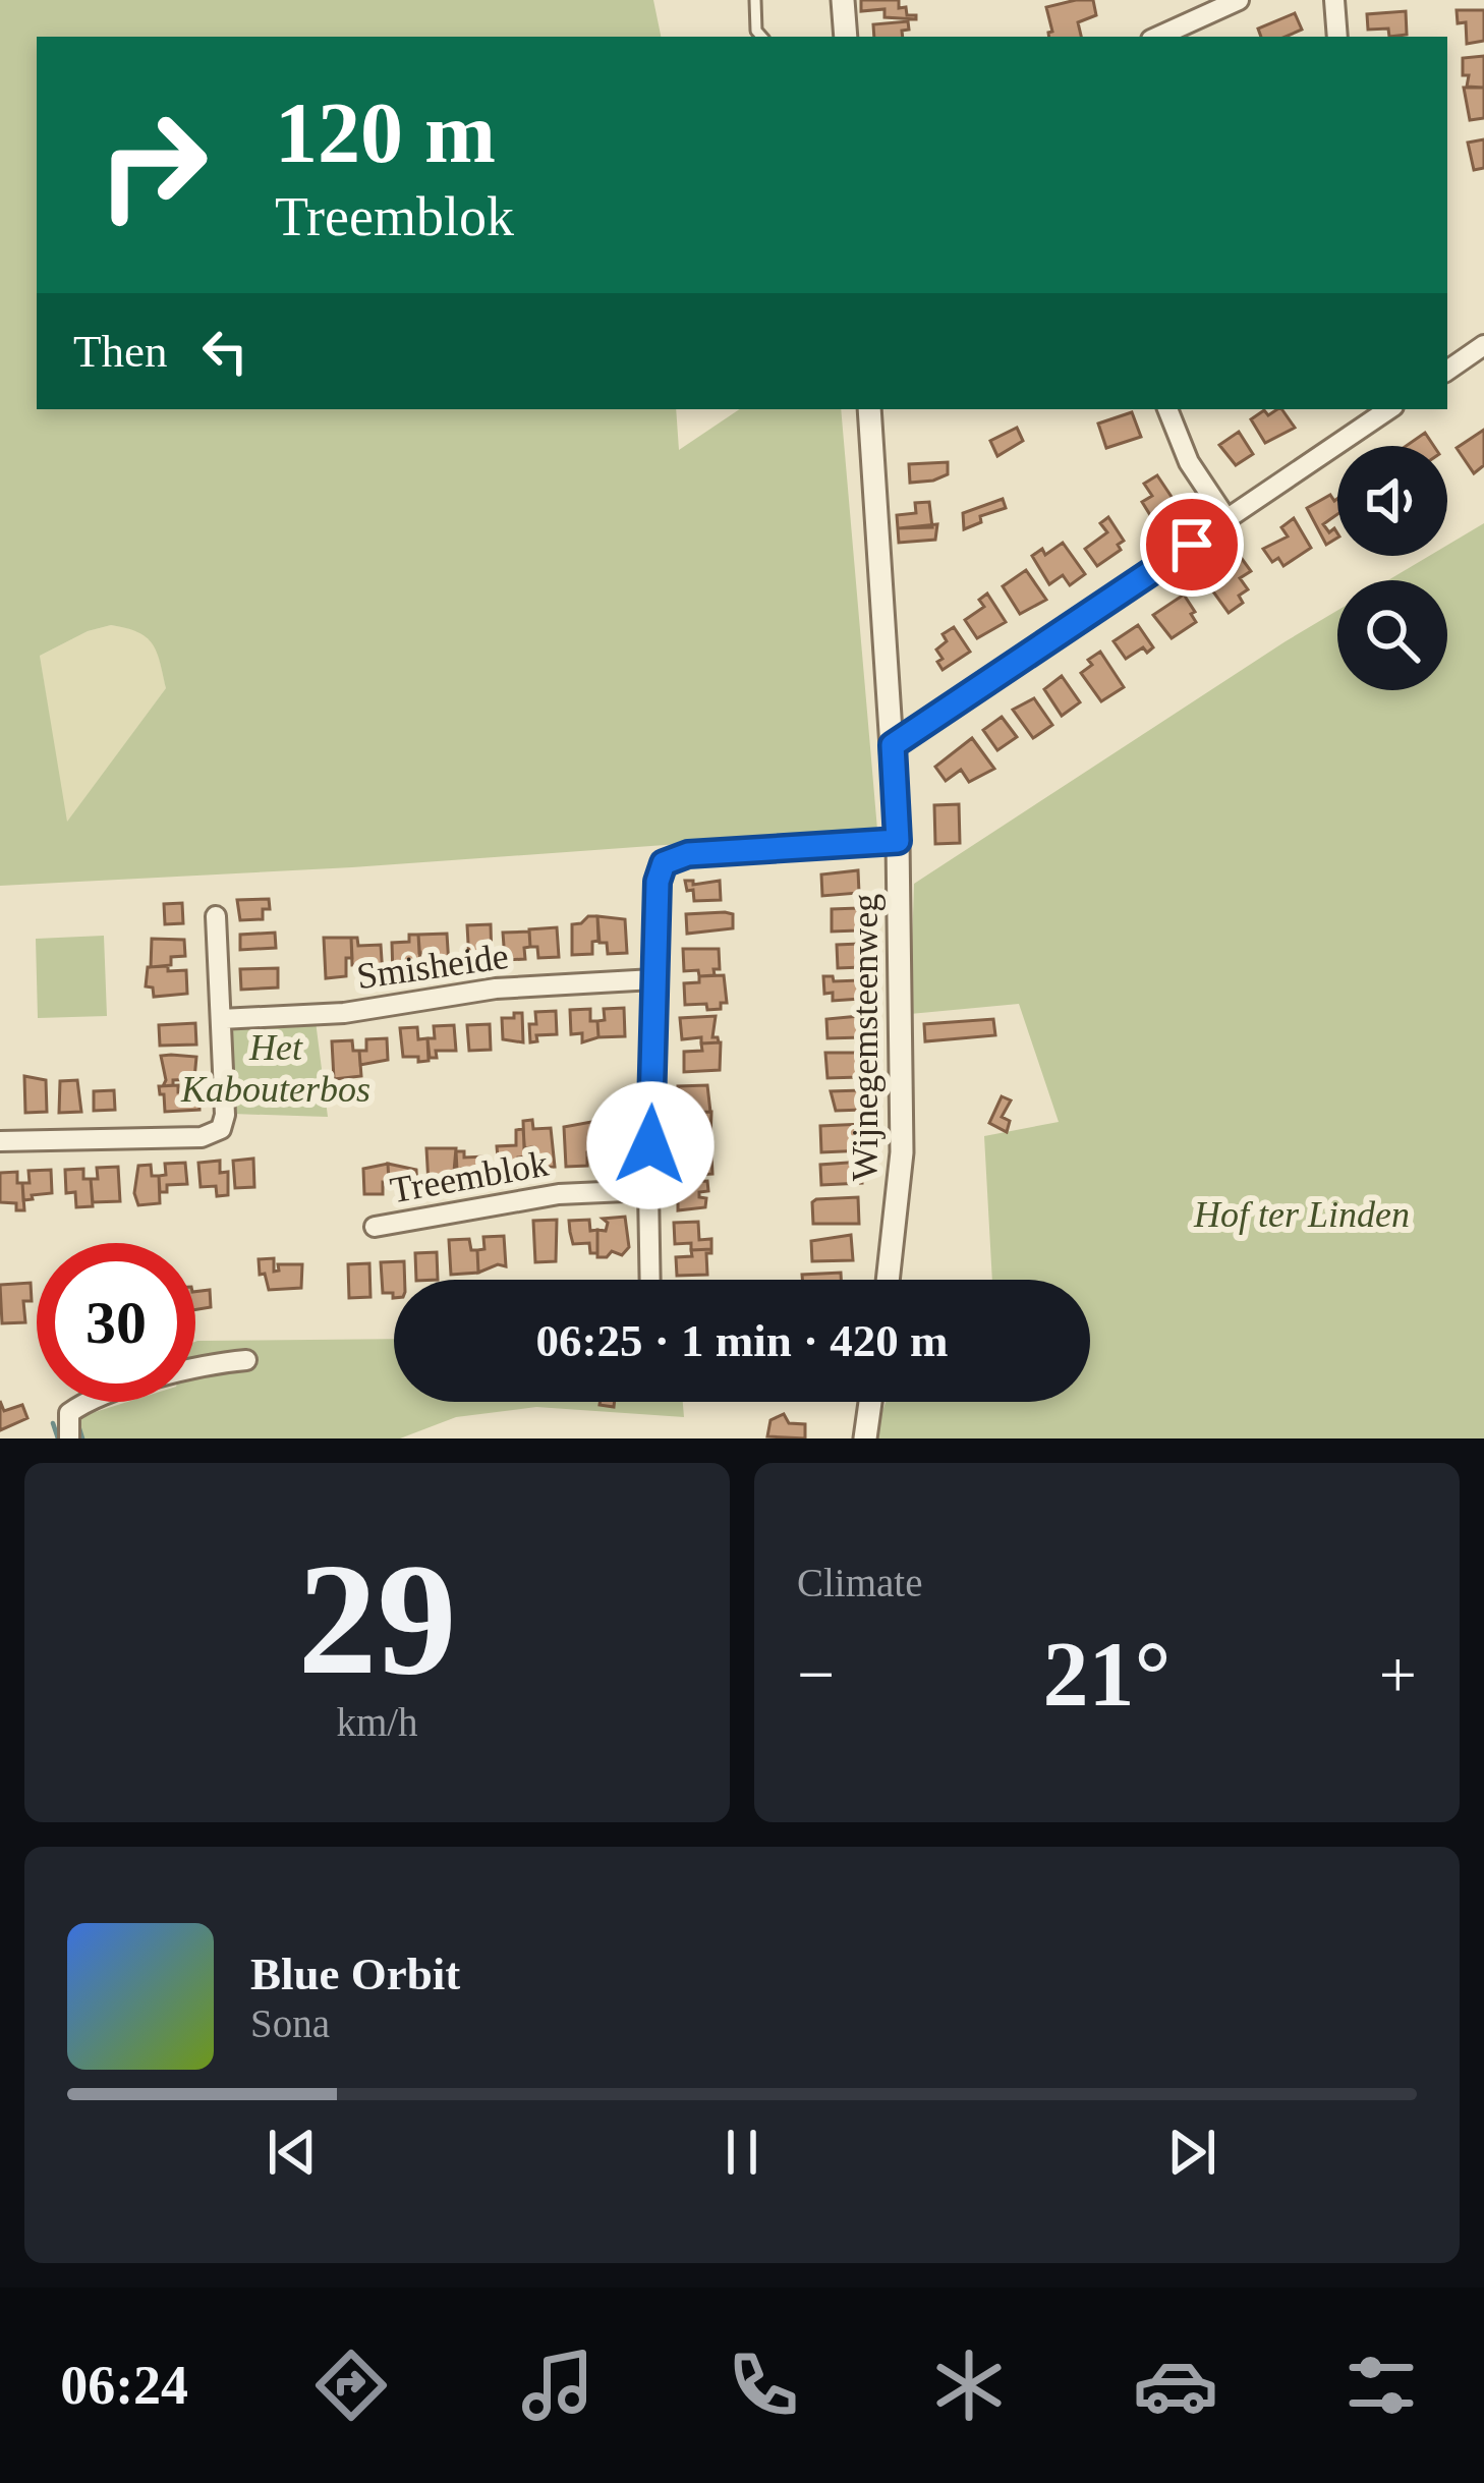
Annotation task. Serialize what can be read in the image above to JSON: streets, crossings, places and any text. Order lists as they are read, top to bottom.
{
  "streets": {
    "street": ["Smisheide", "Wijnegemsteenweg", "Treemblok"]
  },
  "parks": ["Het Kabouterbos", "Hof ter Linden"],
  "page": {
    "turn": ["120 m", "Treemblok"],
    "then": "Then",
    "limit": "30",
    "trip": "06:25 · 1 min · 420 m",
    "tile": [
      ["29", "km/h"],
      "Climate"
    ],
    "heat": ["−", "21°", "+"],
    "song": ["Blue Orbit", "Sona"],
    "tabs": "06:24"
  }
}
